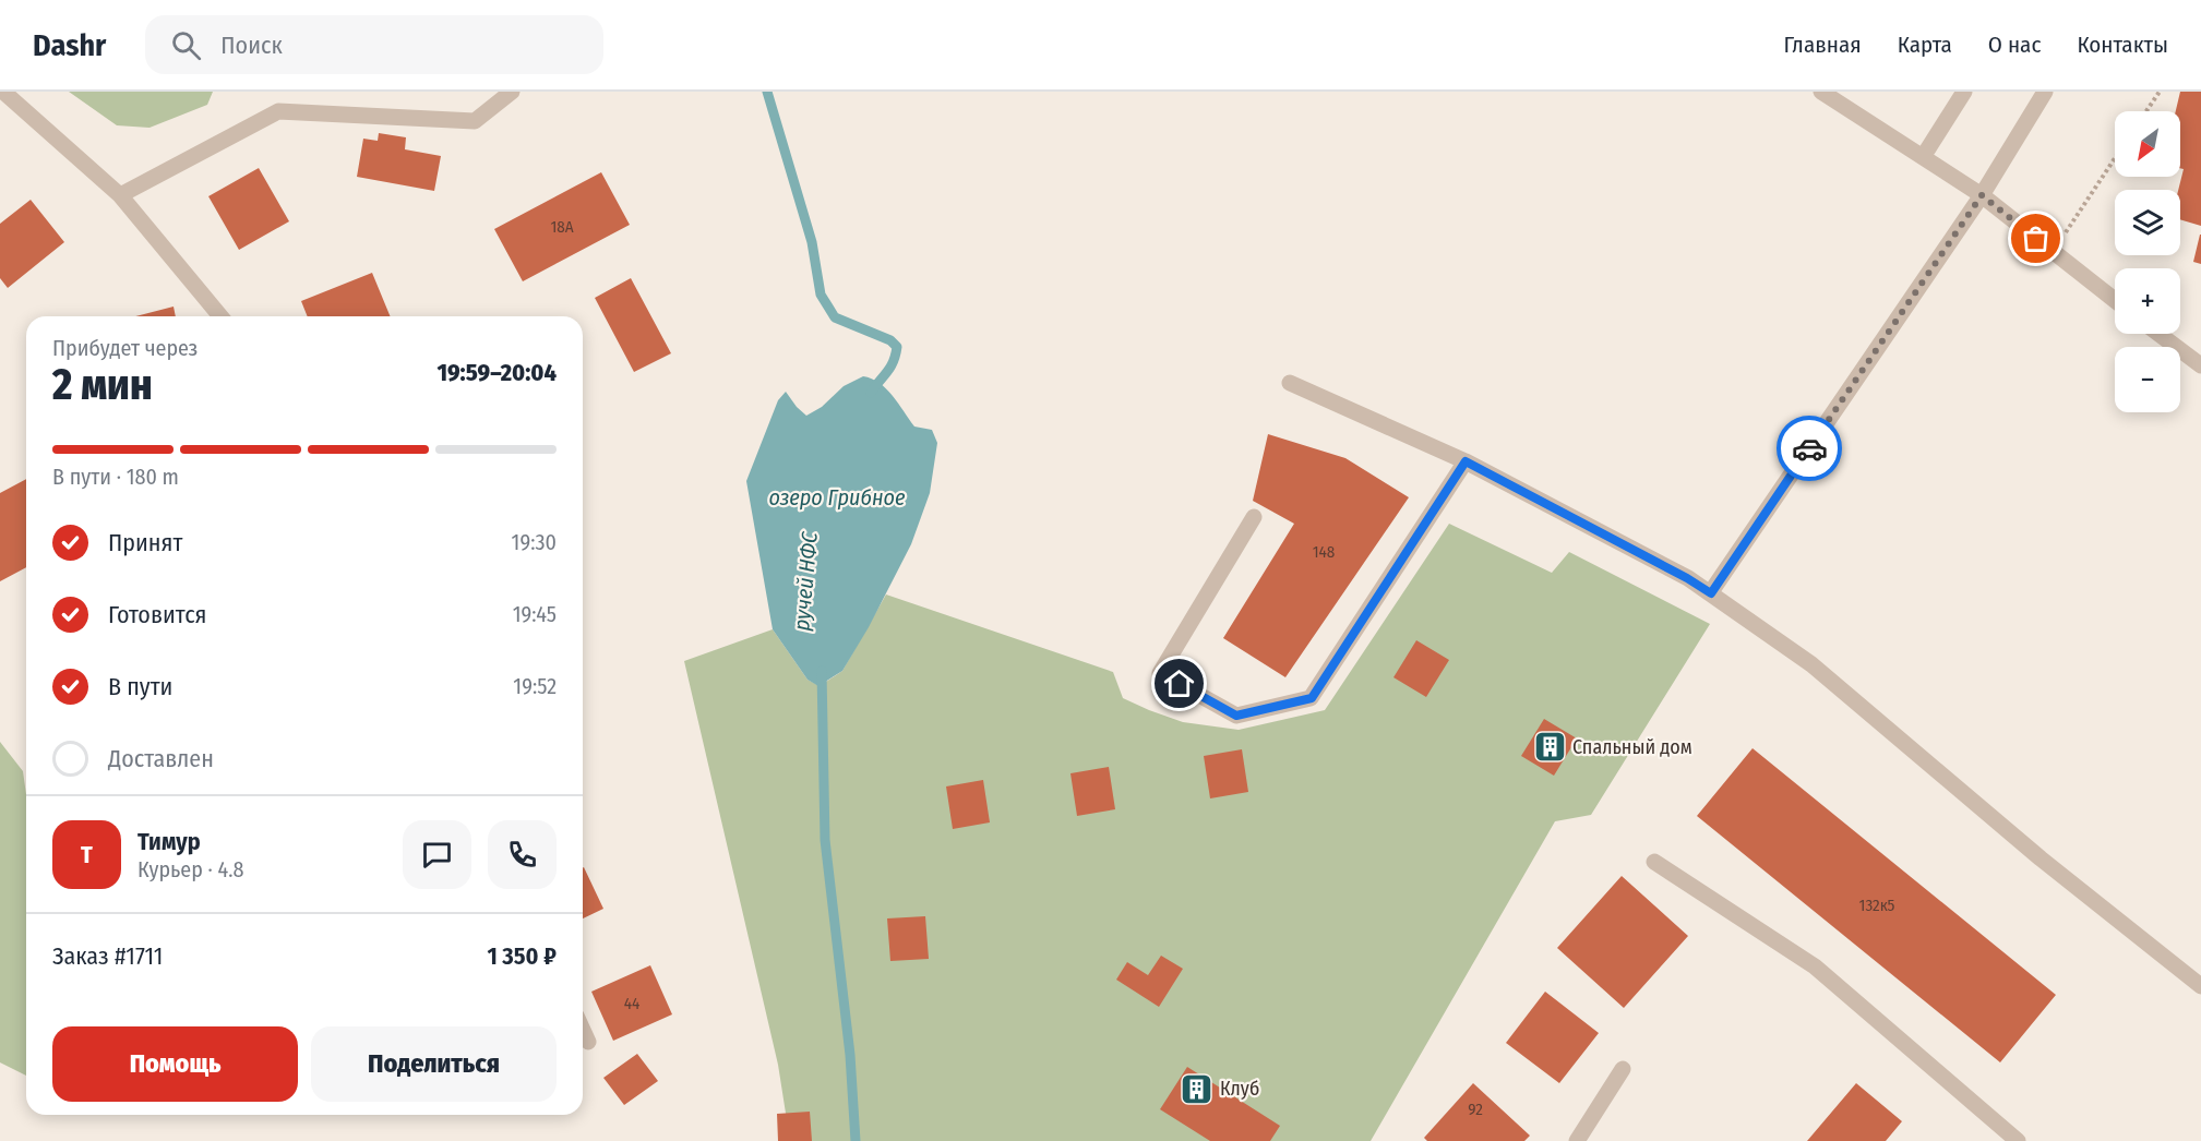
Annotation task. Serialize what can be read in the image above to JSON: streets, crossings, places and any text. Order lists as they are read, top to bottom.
{
  "water": ["озеро Грибное", "ручей НФС"],
  "places": {
    "building": ["Спальный дом", "Клуб"]
  },
  "house_numbers": [
    "18А",
    "148",
    "132к5",
    "44",
    "92"
  ],
  "north": "bottom left",
  "page": {
    "header": "Dashr",
    "search": "Поиск",
    "nav": [
      "Главная",
      "Карта",
      "О нас",
      "Контакты"
    ],
    "map_buttons": ["+", "−"],
    "heading": ["2 мин", "Прибудет через", "19:59–20:04"],
    "panel": [
      "Тимур",
      "Курьер · 4.8",
      "Заказ #1711",
      "1 350 ₽"
    ],
    "bar": "В пути · 180 m",
    "list": [
      ["Принят", "19:30"],
      ["Готовится", "19:45"],
      ["В пути", "19:52"],
      "Доставлен"
    ],
    "round": "Т",
    "buttons": ["Помощь", "Поделиться"]
  }
}
